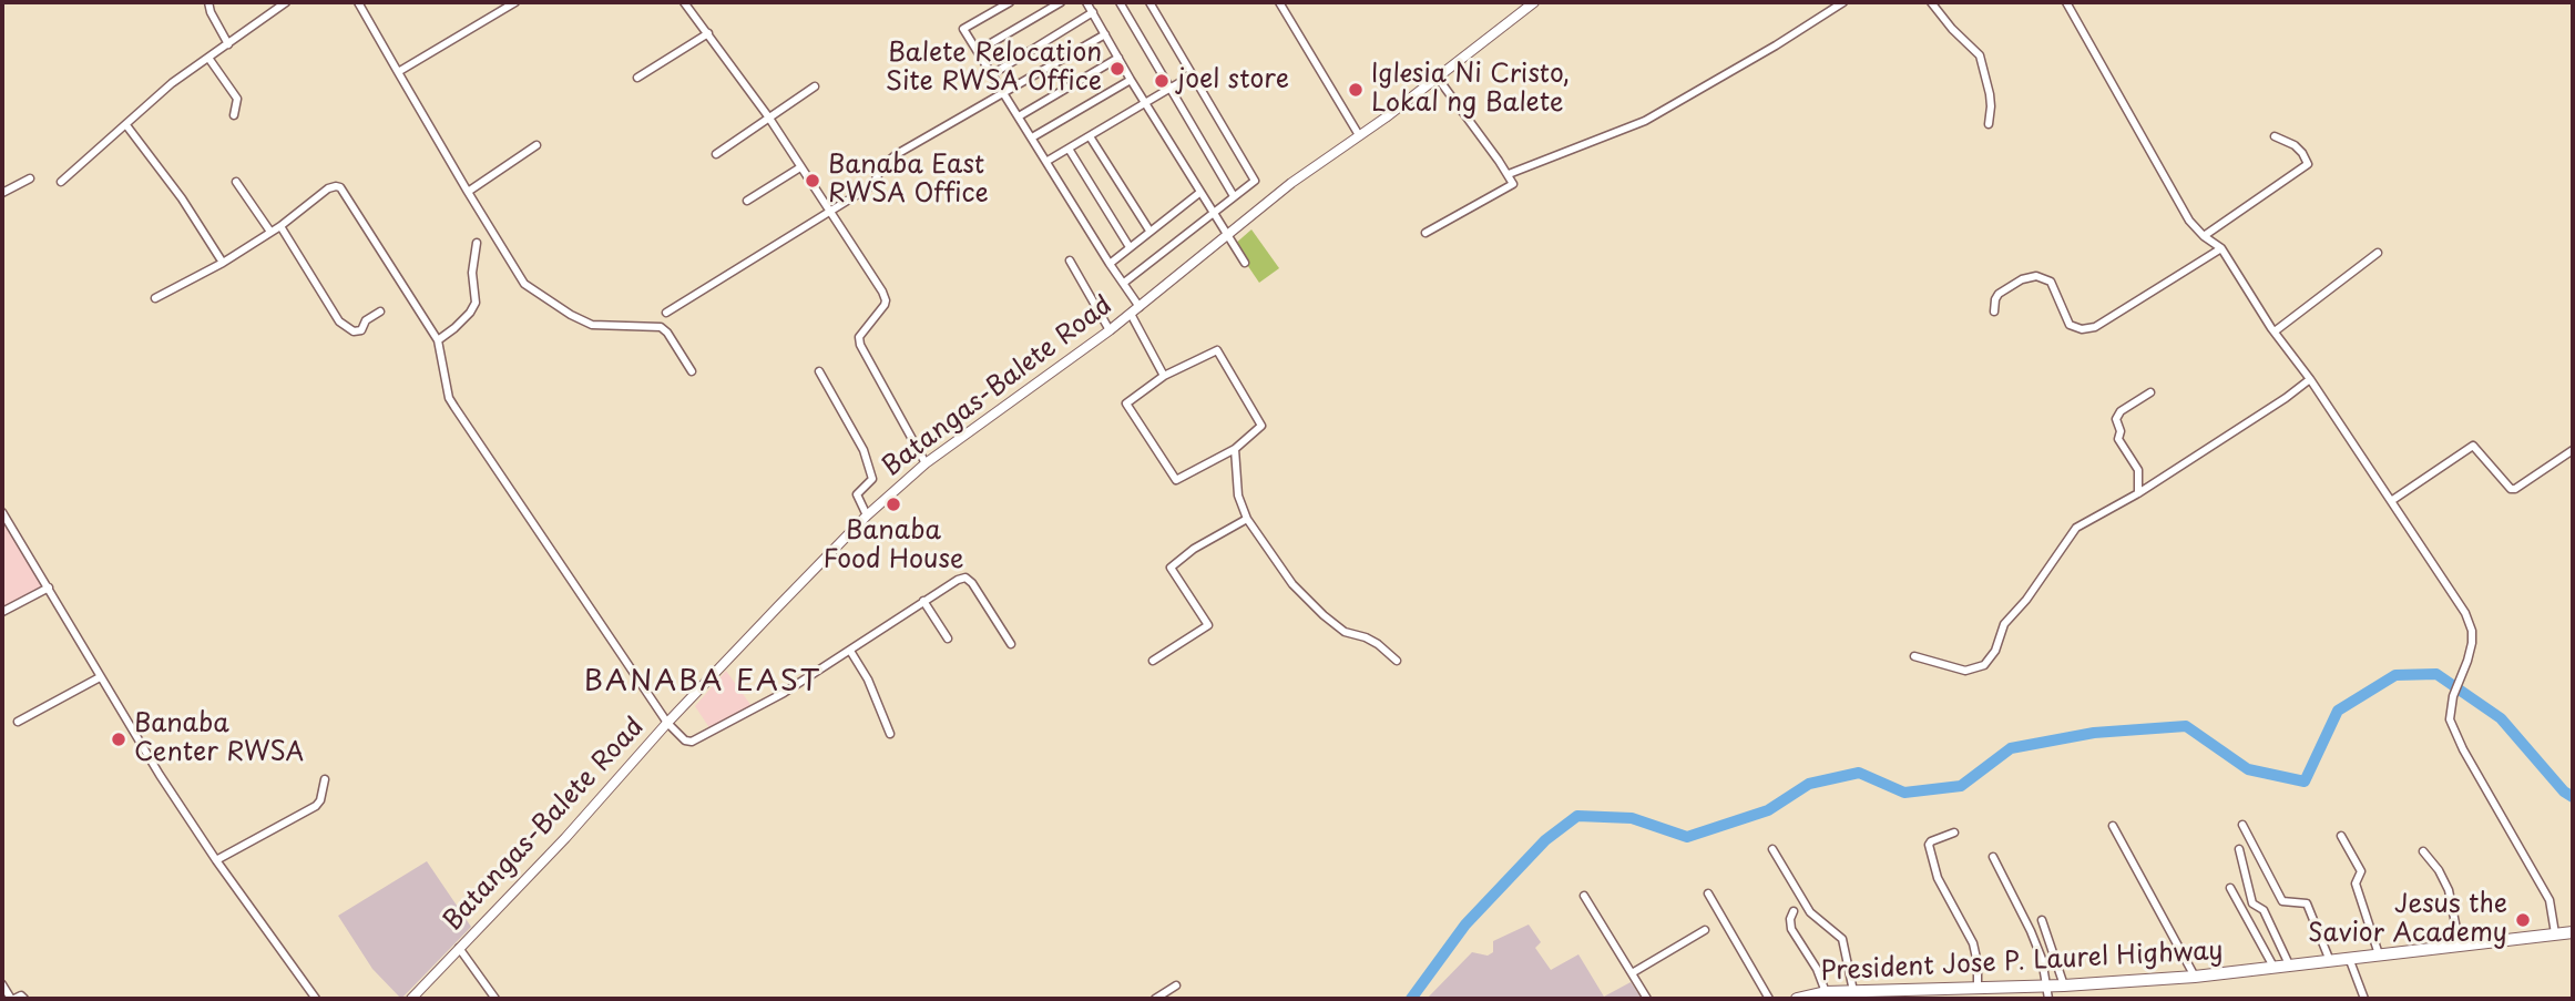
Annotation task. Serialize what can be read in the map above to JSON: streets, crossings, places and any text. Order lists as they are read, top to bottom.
{
  "streets": {
    "highway": ["President Jose P. Laurel Highway"],
    "main road": ["Batangas-Balete Road"]
  },
  "districts": ["BANABA EAST"],
  "places": [
    "Balete Relocation Site RWSA Office",
    "joel store",
    "Iglesia Ni Cristo, Lokal ng Balete",
    "Banaba East RWSA Office",
    "Banaba Food House",
    "Banaba Center RWSA",
    "Jesus the Savior Academy"
  ]
}
